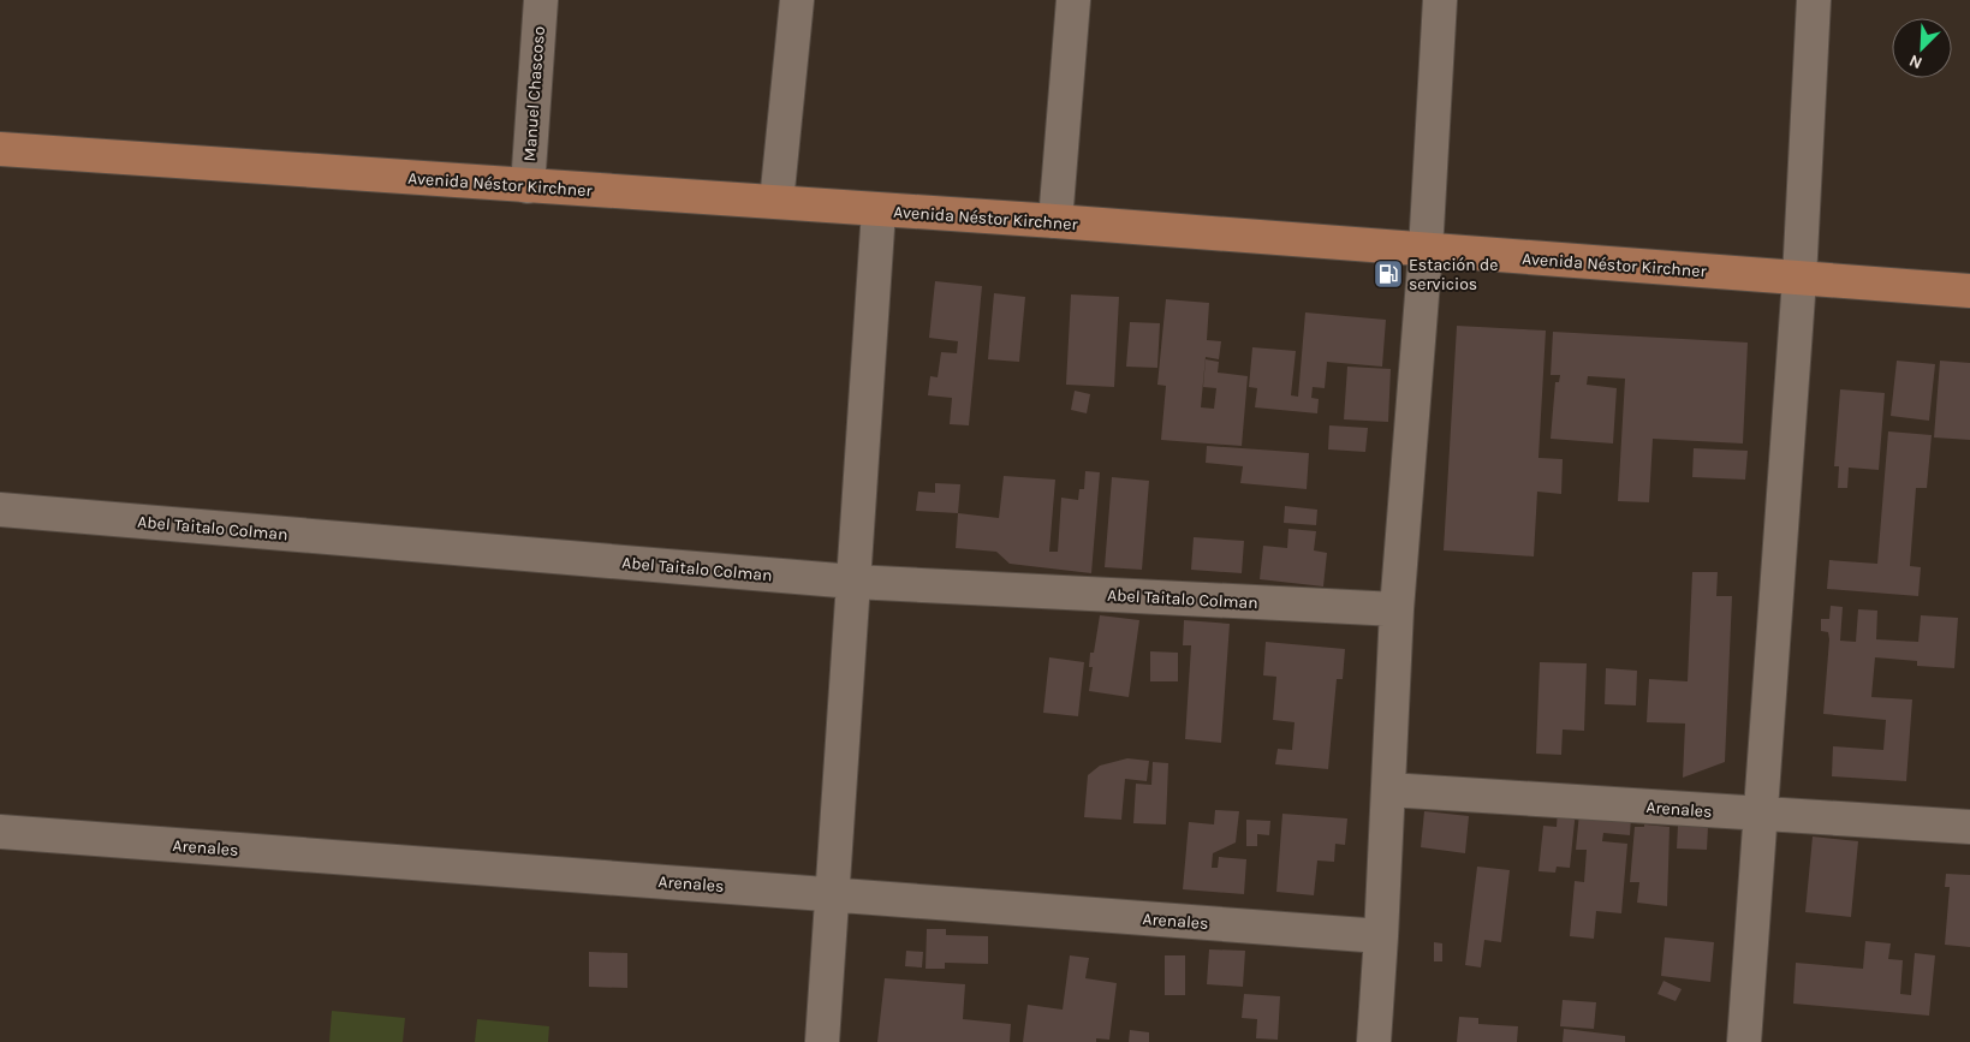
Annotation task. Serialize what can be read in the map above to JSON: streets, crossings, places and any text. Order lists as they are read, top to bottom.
{
  "streets": {
    "main road": ["Avenida Néstor Kirchner"],
    "street": ["Manuel Chascoso", "Abel Taitalo Colman", "Arenales"]
  },
  "crossings": [
    ["Manuel Chascoso", "Avenida Néstor Kirchner"]
  ],
  "places": {
    "fuel station": ["Estación de servicios"]
  },
  "north": "bottom left"
}
